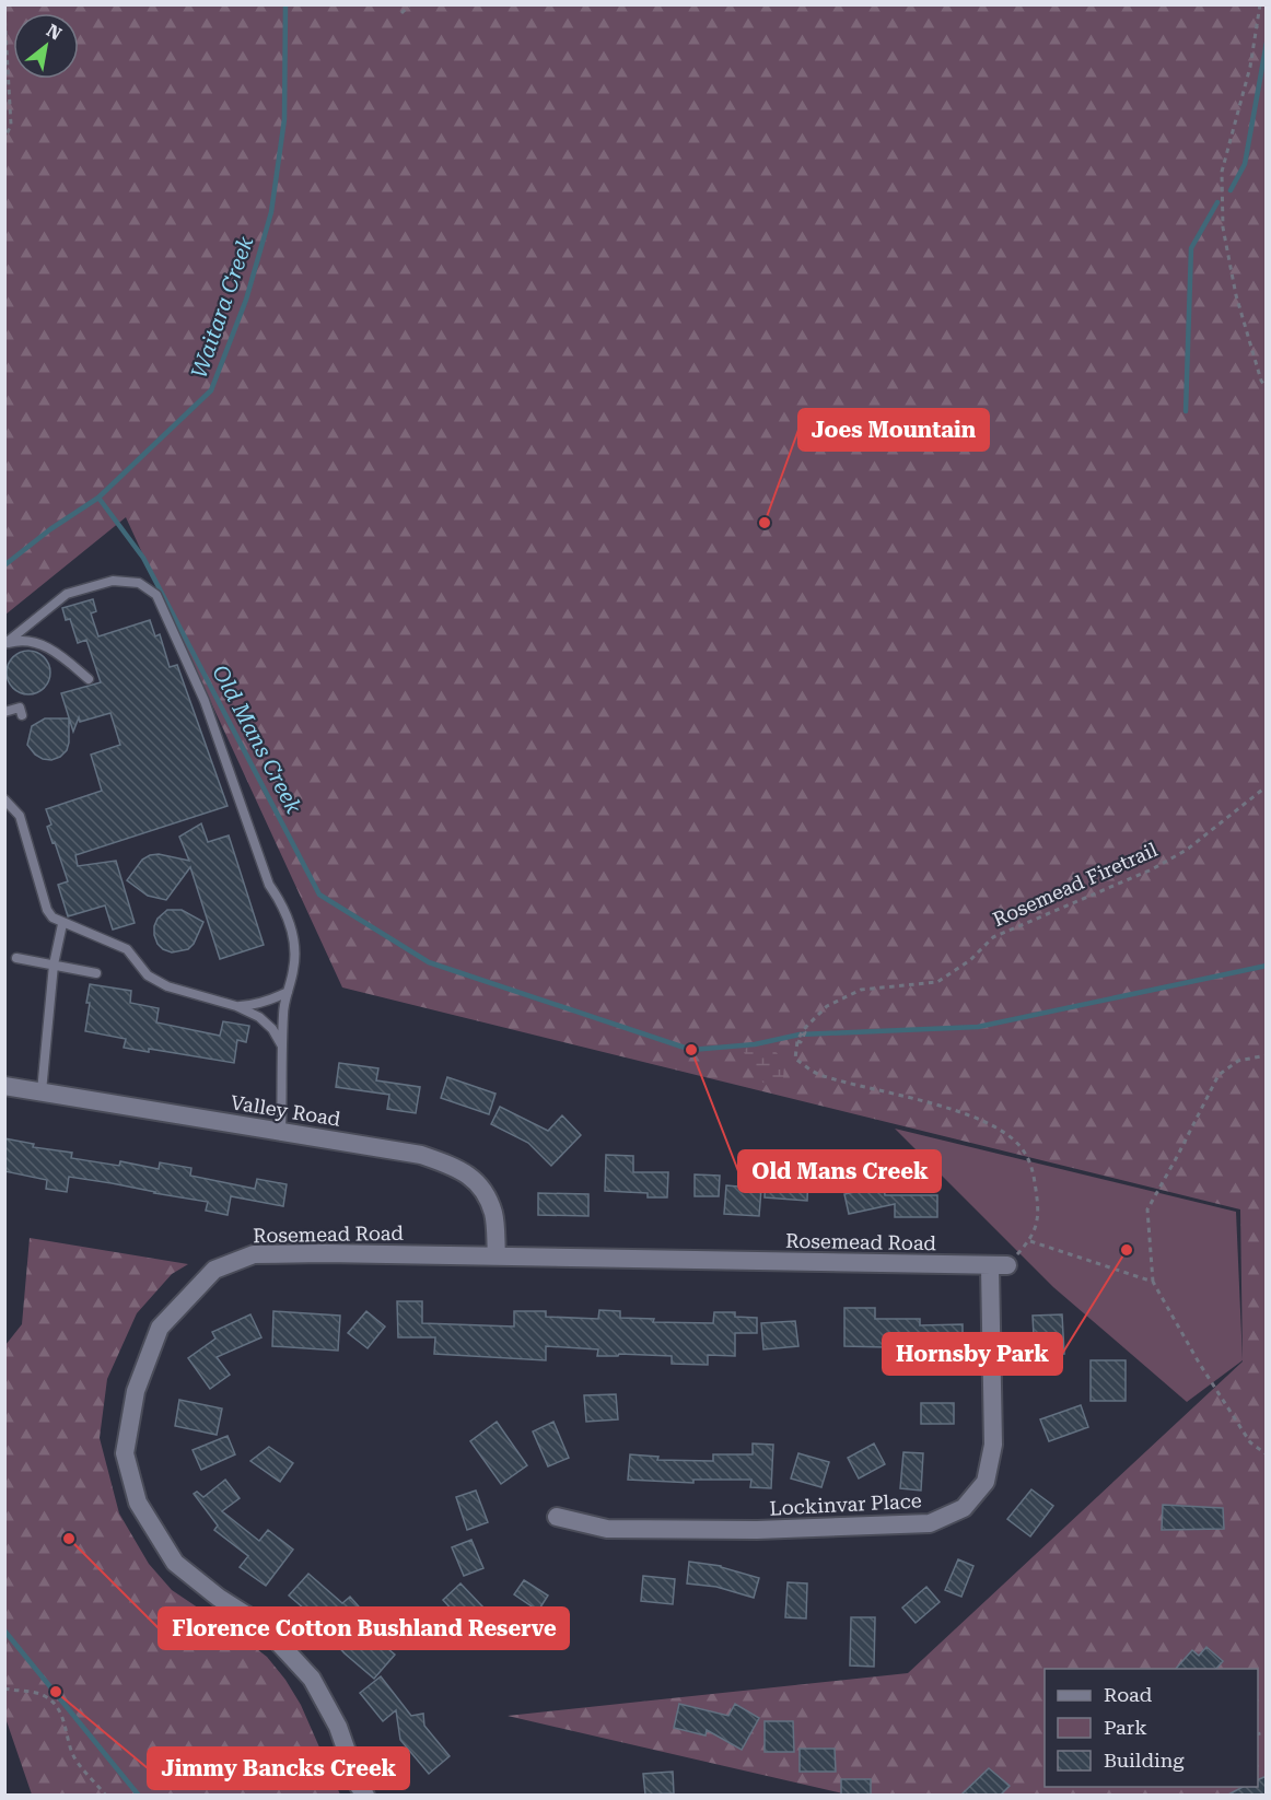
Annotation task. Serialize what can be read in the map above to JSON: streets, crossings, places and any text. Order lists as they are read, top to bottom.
{
  "streets": {
    "street": ["Valley Road", "Rosemead Road", "Lockinvar Place"],
    "path": ["Rosemead Firetrail"]
  },
  "crossings": [
    ["Valley Road", "Rosemead Road"],
    ["Rosemead Road", "Lockinvar Place"]
  ],
  "water": ["Waitara Creek", "Old Mans Creek"],
  "places": [
    "Joes Mountain",
    "Old Mans Creek",
    "Hornsby Park",
    "Florence Cotton Bushland Reserve",
    "Jimmy Bancks Creek"
  ],
  "legend": ["Road", "Park", "Building"],
  "north": "top right"
}
